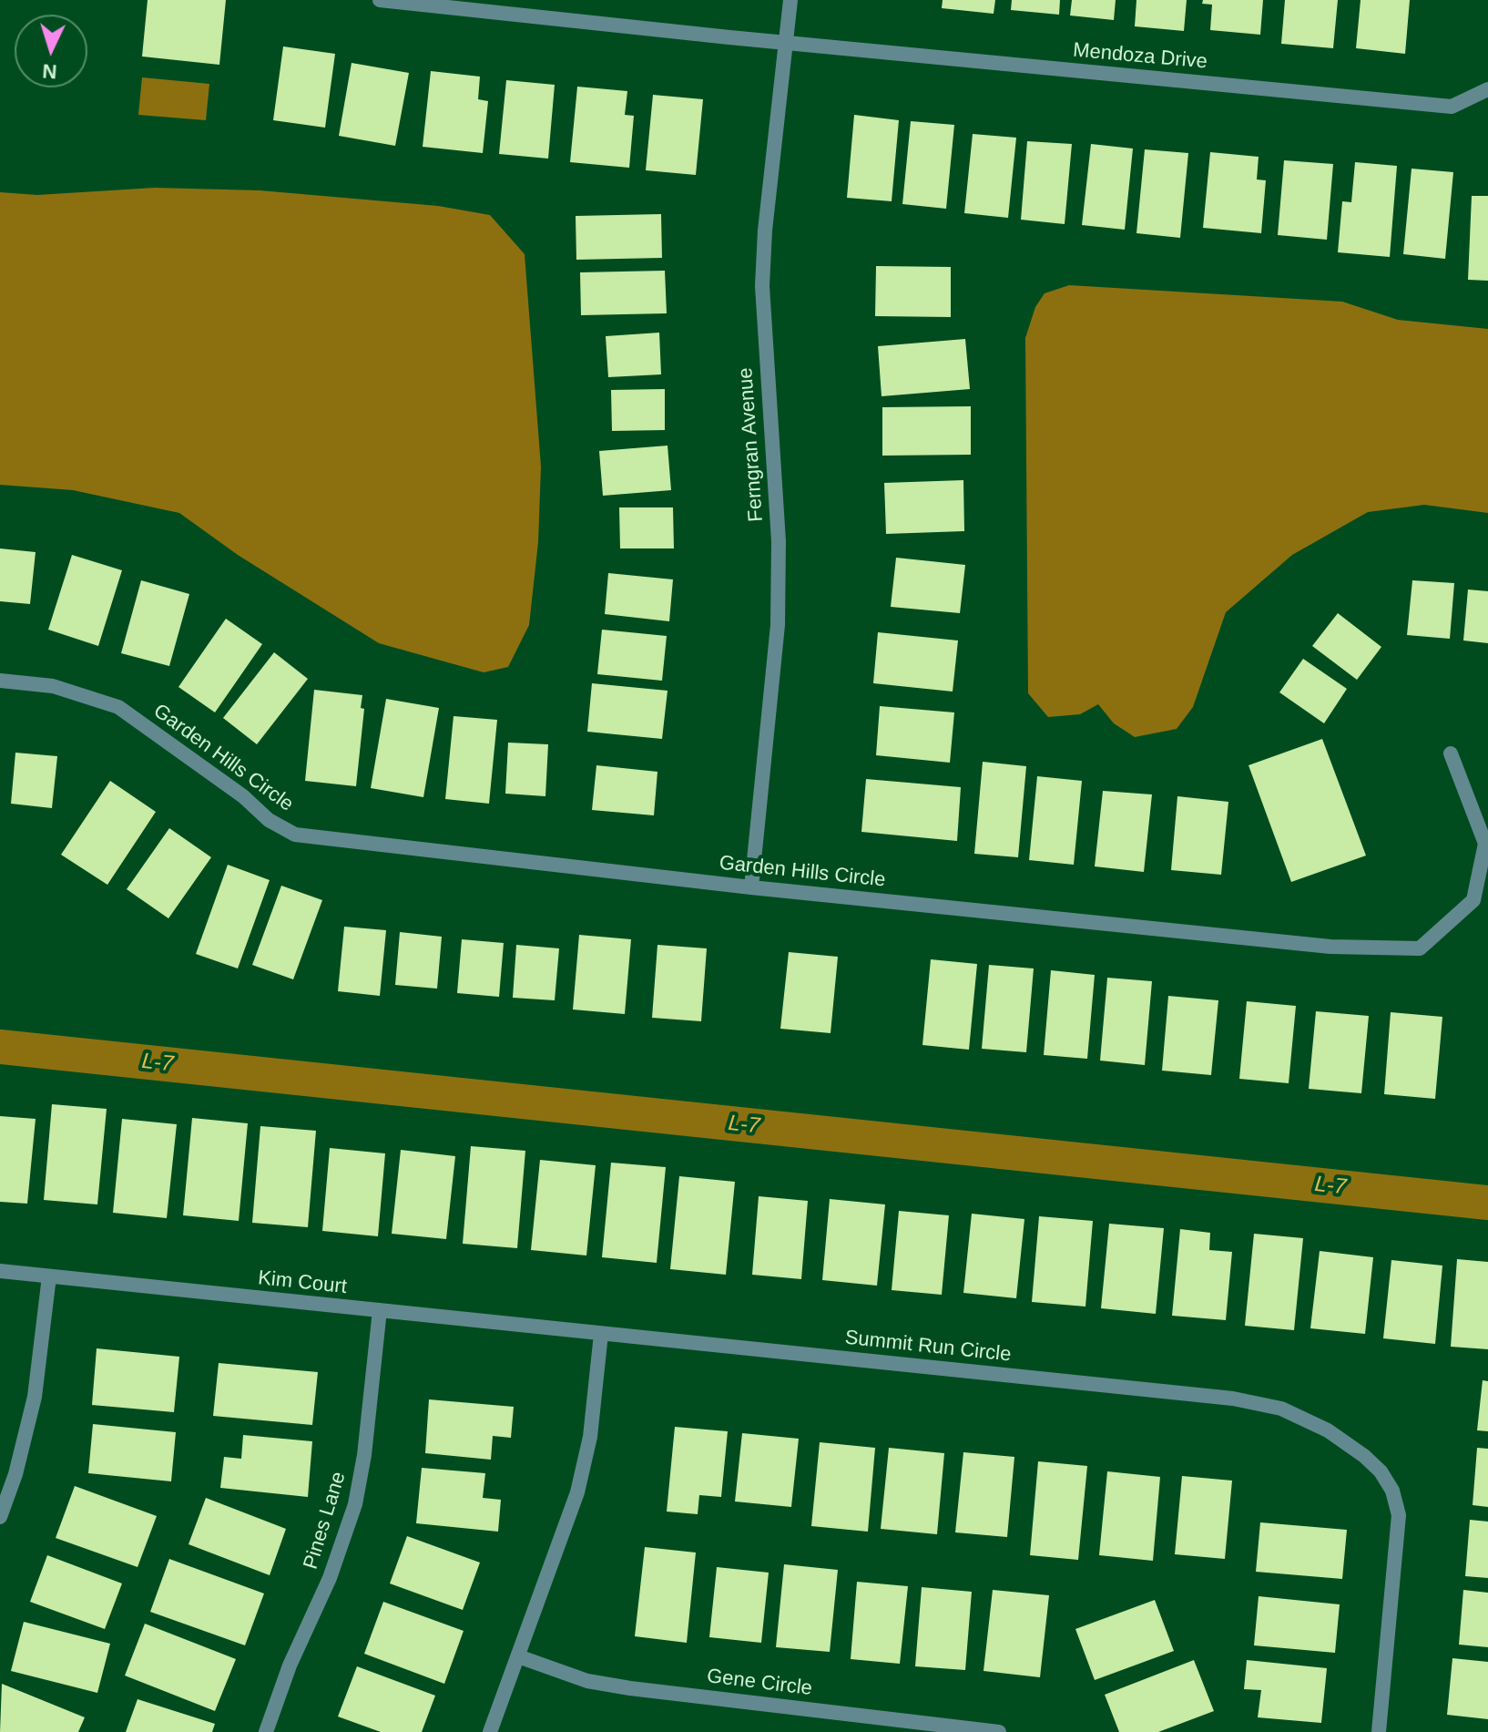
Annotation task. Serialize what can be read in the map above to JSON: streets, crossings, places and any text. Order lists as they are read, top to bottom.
{
  "streets": {
    "street": [
      "Mendoza Drive",
      "Ferngran Avenue",
      "Garden Hills Circle",
      "Kim Court",
      "Summit Run Circle",
      "Pines Lane",
      "Gene Circle"
    ]
  },
  "crossings": [
    ["Mendoza Drive", "Ferngran Avenue"],
    ["Ferngran Avenue", "Garden Hills Circle"],
    ["Kim Court", "Summit Run Circle"],
    ["Kim Court", "Pines Lane"]
  ],
  "water": ["L-7"],
  "north": "bottom"
}
